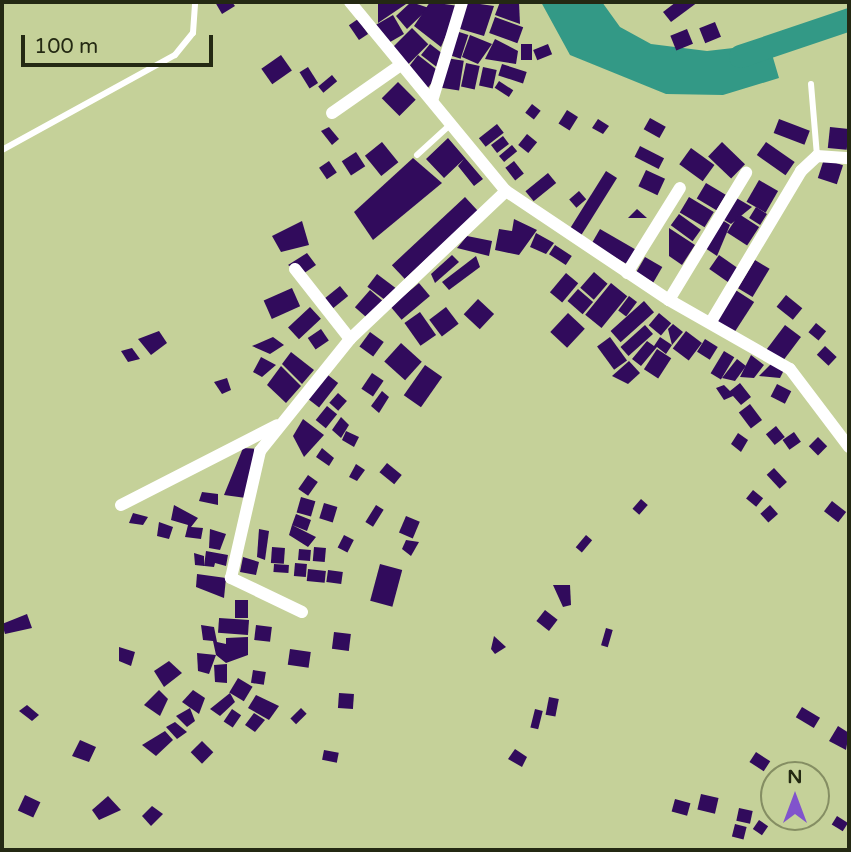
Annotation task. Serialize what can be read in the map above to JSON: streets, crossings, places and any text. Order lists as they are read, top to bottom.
{
  "scale_bar": "100 m",
  "north": "top"
}
